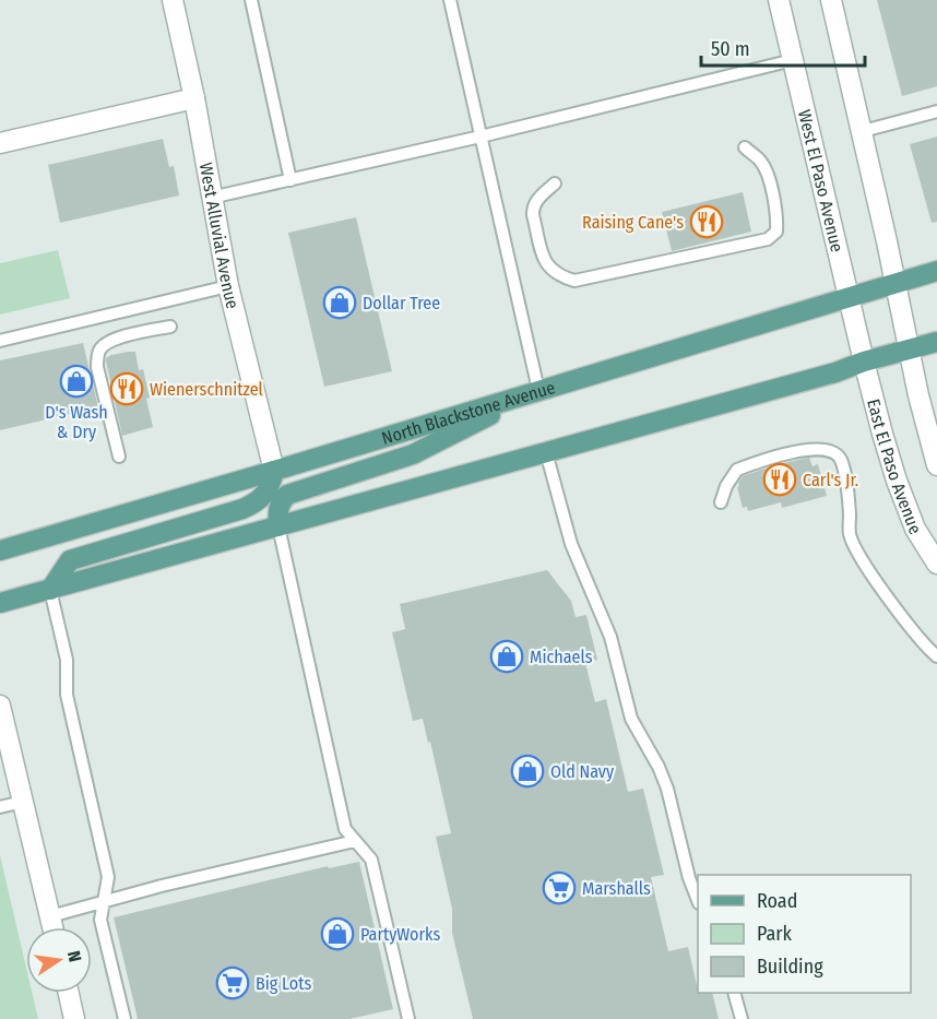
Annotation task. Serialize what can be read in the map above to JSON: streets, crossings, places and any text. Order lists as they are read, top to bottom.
{
  "streets": {
    "main road": ["North Blackstone Avenue"],
    "street": ["West El Paso Avenue", "West Alluvial Avenue", "East El Paso Avenue"]
  },
  "crossings": [
    ["West El Paso Avenue", "North Blackstone Avenue"],
    ["West El Paso Avenue", "East El Paso Avenue"],
    ["West Alluvial Avenue", "North Blackstone Avenue"]
  ],
  "places": {
    "restaurant": ["Raising Cane's", "Wienerschnitzel", "Carl's Jr."],
    "shop": [
      "Dollar Tree",
      "D's Wash & Dry",
      "Michaels",
      "Old Navy",
      "PartyWorks"
    ],
    "supermarket": ["Marshalls", "Big Lots"]
  },
  "legend": ["Road", "Park", "Building"],
  "scale_bar": "50 m",
  "north": "right"
}
